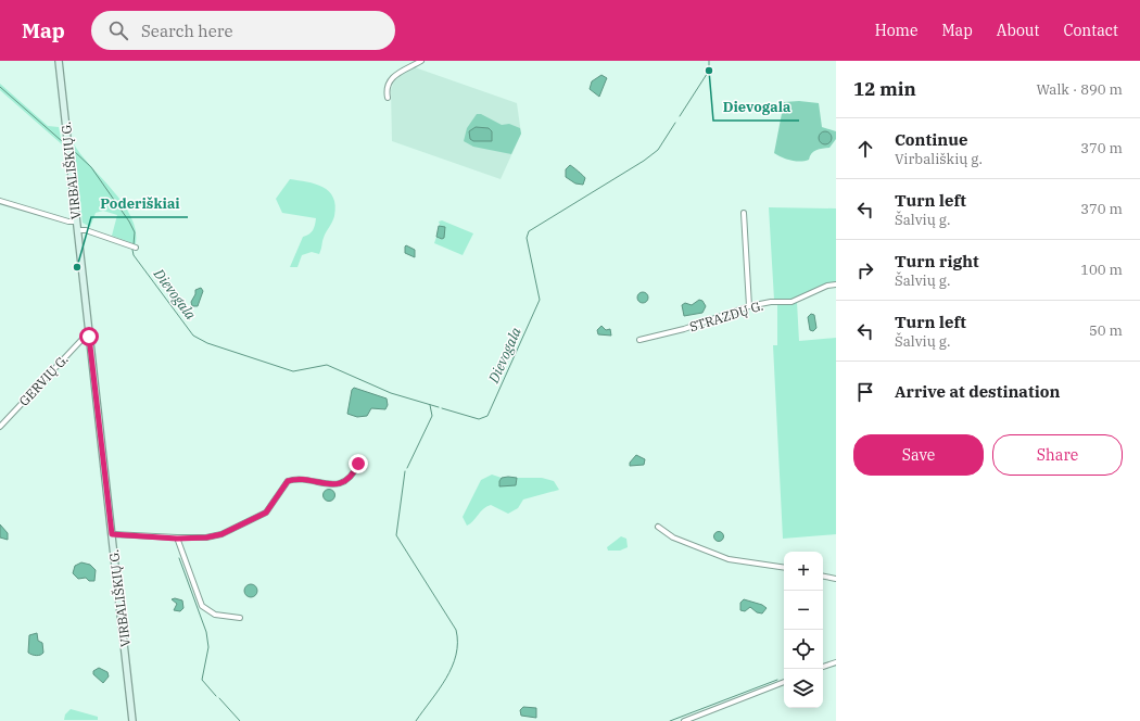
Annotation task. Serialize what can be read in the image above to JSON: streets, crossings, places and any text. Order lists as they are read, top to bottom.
{
  "streets": {
    "main road": ["VIRBALIŠKIŲ G."],
    "street": ["STRAZDŲ G.", "GERVIŲ G."]
  },
  "crossings": [
    ["VIRBALIŠKIŲ G.", "GERVIŲ G."]
  ],
  "water": ["Dievogala"],
  "places": ["Dievogala", "Poderiškiai"],
  "page": {
    "header": "Map",
    "search": "Search here",
    "nav": [
      "Home",
      "Map",
      "About",
      "Contact"
    ],
    "heading": ["12 min", "Walk · 890 m"],
    "list": [
      ["Continue", "Virbališkių g.", "370 m"],
      ["Turn left", "Šalvių g.", "370 m"],
      ["Turn right", "Šalvių g.", "100 m"],
      ["Turn left", "Šalvių g.", "50 m"],
      "Arrive at destination"
    ],
    "buttons": ["Save", "Share"],
    "map_buttons": ["+", "−"]
  }
}
